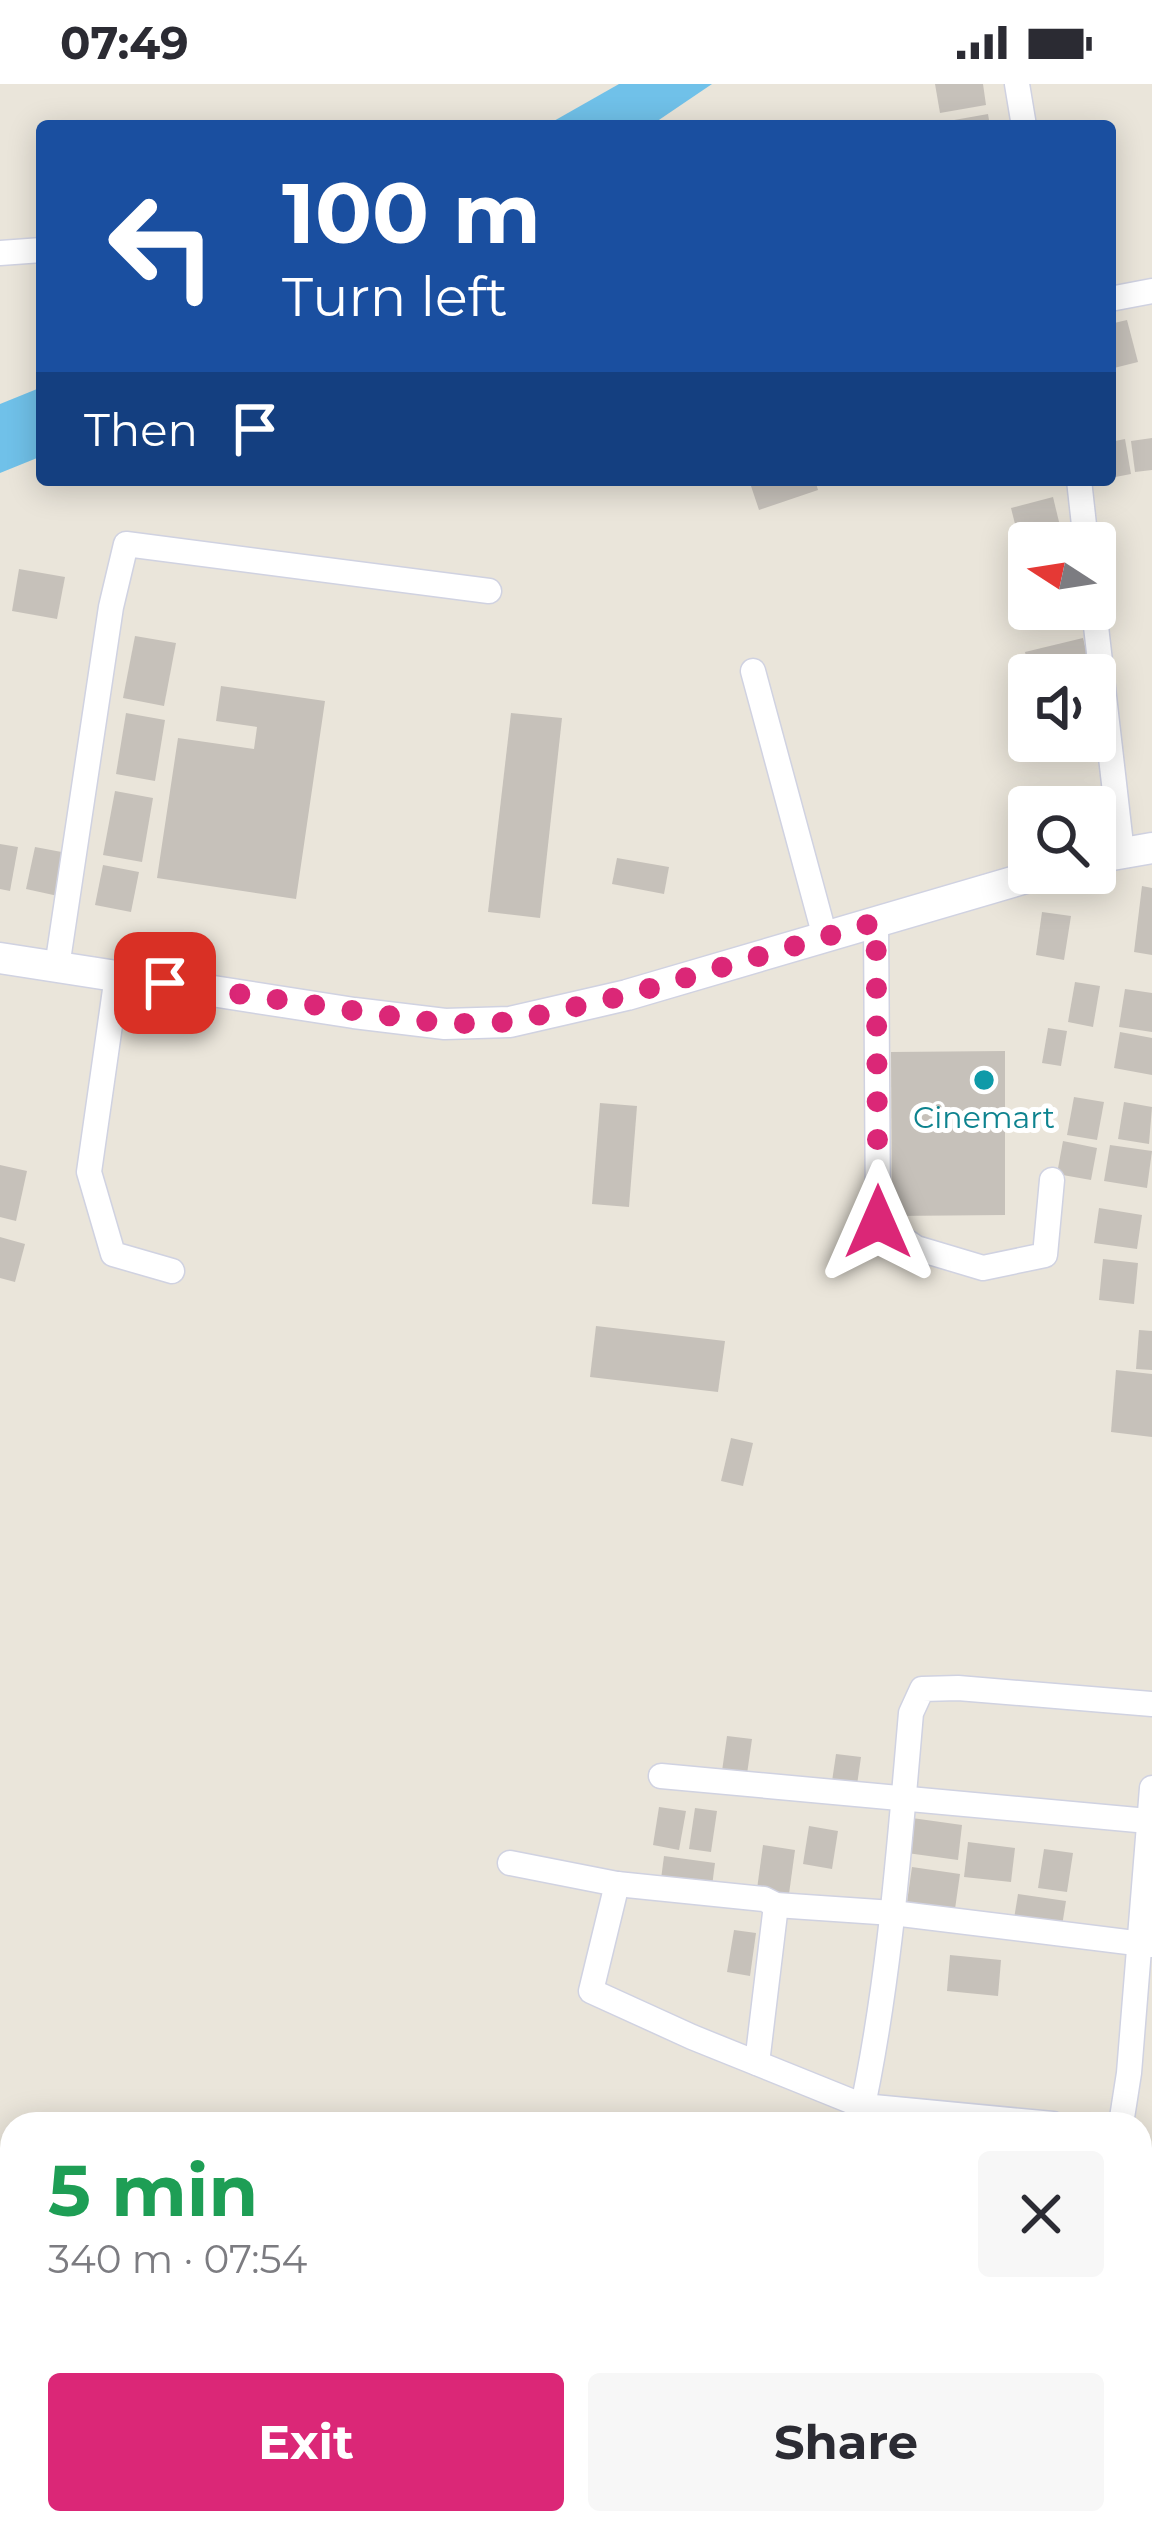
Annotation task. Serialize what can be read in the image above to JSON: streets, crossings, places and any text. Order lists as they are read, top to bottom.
{
  "places": ["Cinemart"],
  "north": "left",
  "page": {
    "status": "07:49",
    "turn": ["100 m", "Turn left"],
    "then": "Then",
    "heading": ["5 min", "340 m · 07:54"],
    "buttons": ["Exit", "Share"]
  }
}
